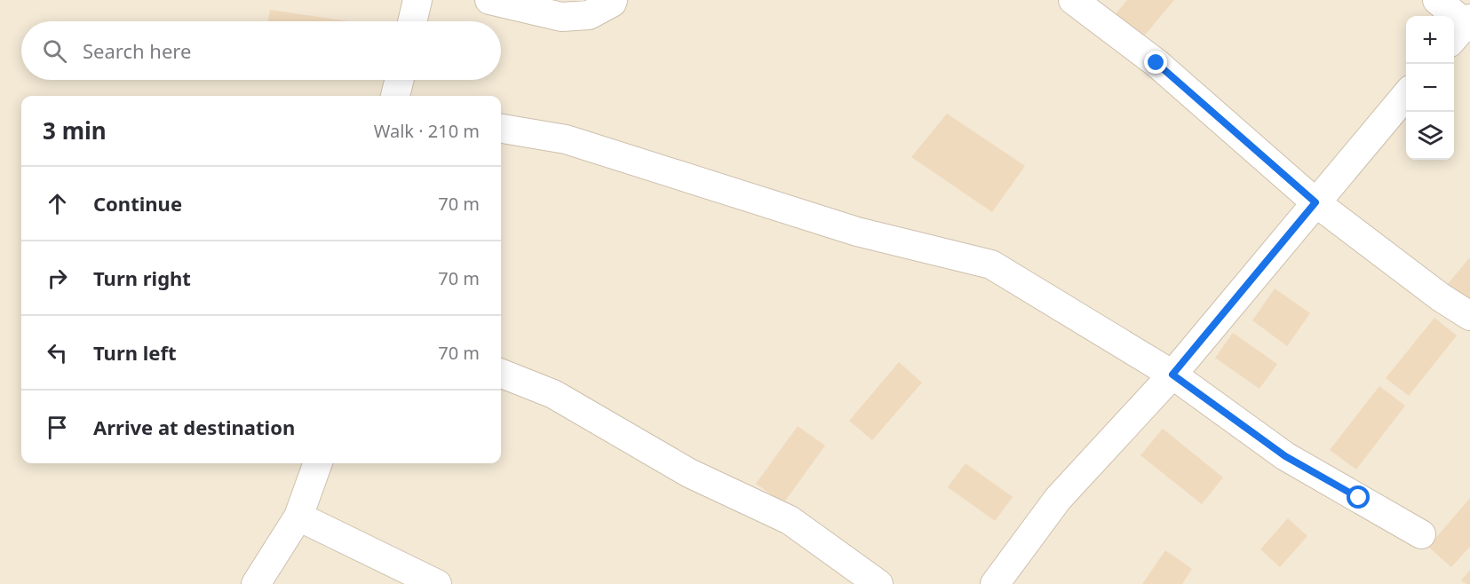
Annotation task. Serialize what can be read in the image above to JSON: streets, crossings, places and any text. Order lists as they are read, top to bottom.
{
  "page": {
    "map_buttons": ["+", "−"],
    "search": "Search here",
    "heading": ["3 min", "Walk · 210 m"],
    "list": [
      ["Continue", "70 m"],
      ["Turn right", "70 m"],
      ["Turn left", "70 m"],
      "Arrive at destination"
    ]
  }
}
